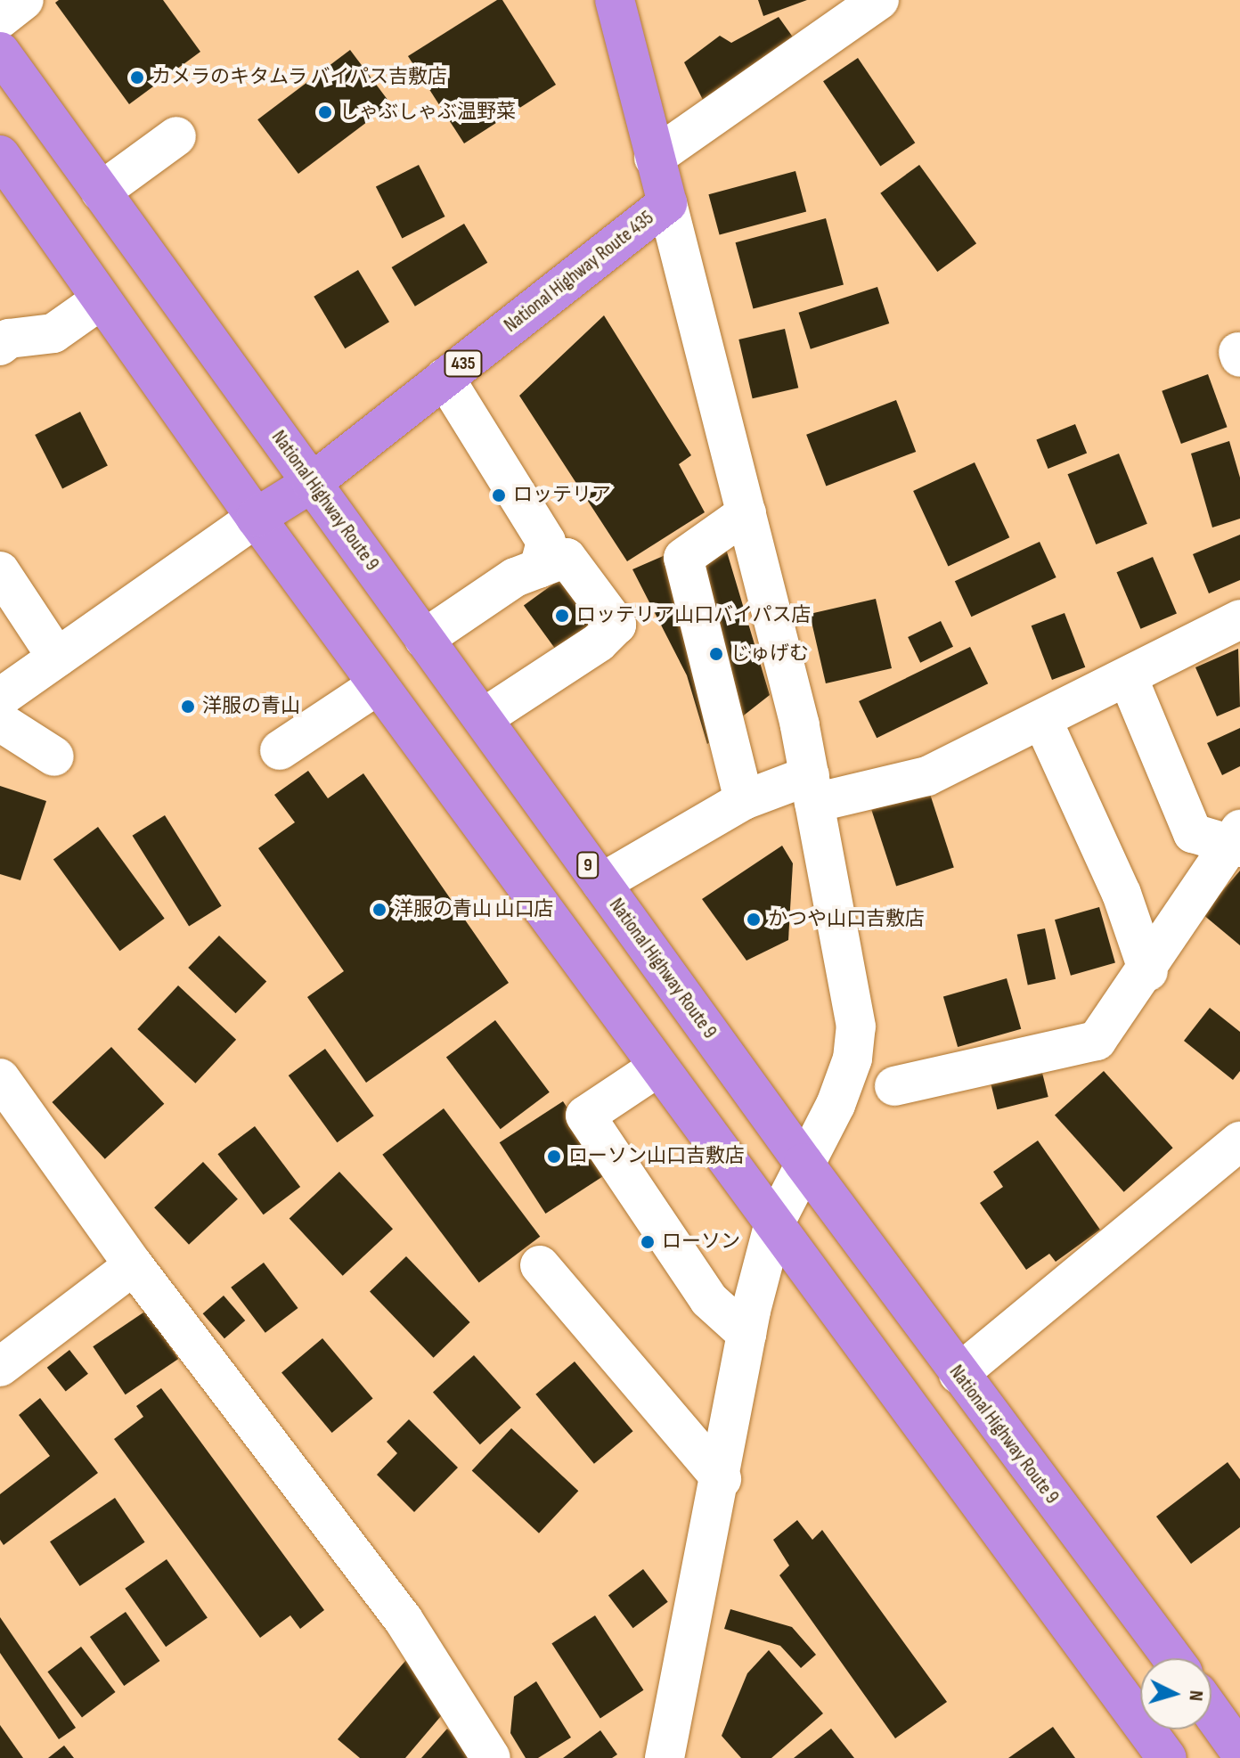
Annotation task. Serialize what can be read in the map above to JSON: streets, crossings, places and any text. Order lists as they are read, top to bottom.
{
  "streets": {
    "highway": [
      "National Highway Route 435",
      "435",
      "National Highway Route 9",
      "9"
    ]
  },
  "crossings": [
    ["National Highway Route 435", "National Highway Route 9"]
  ],
  "places": [
    "カメラのキタムラ バイパス吉敷店",
    "しゃぶしゃぶ温野菜",
    "ロッテリア",
    "ロッテリア山口バイパス店",
    "じゅげむ",
    "洋服の青山",
    "洋服の青山 山口店",
    "かつや山口吉敷店",
    "ローソン山口吉敷店",
    "ローソン"
  ],
  "north": "right"
}
